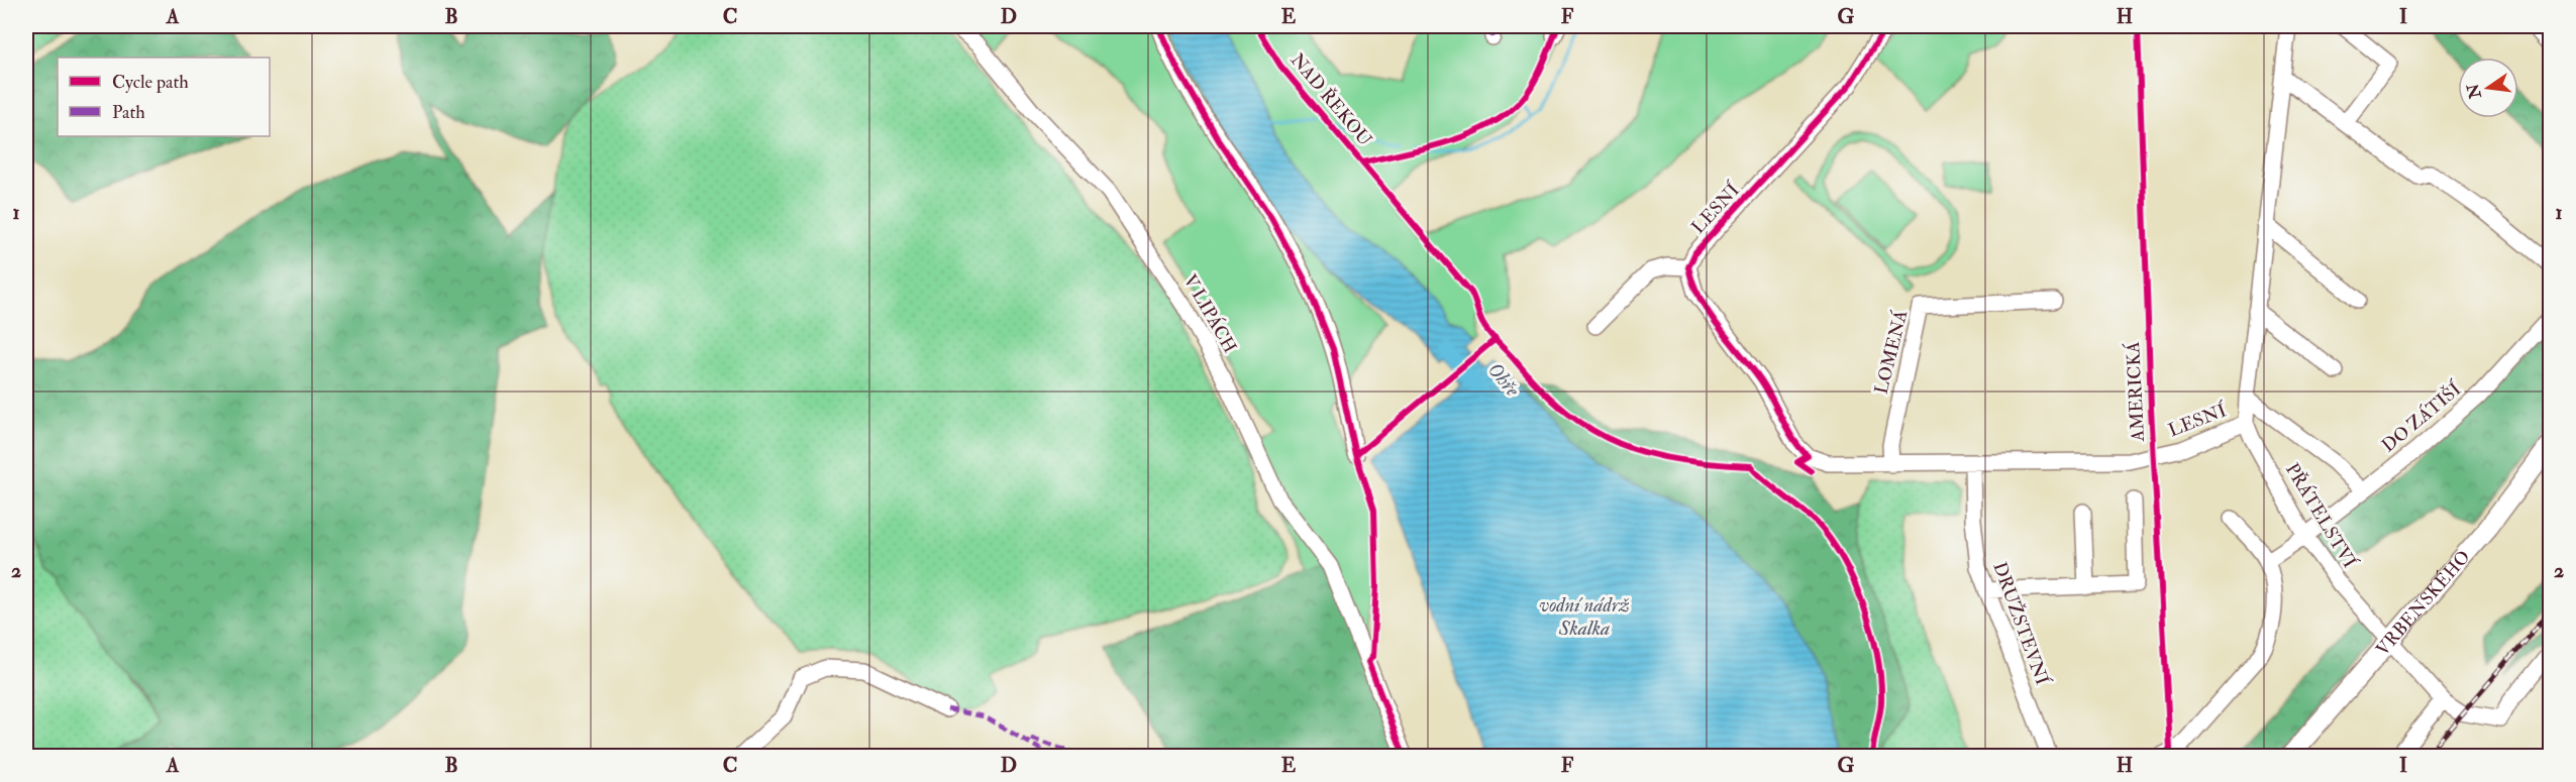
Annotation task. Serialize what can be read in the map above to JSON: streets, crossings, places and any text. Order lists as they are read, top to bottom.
{
  "streets": {
    "main road": ["VRBENSKÉHO"],
    "street": [
      "LESNÍ",
      "V LIPÁCH",
      "LOMENÁ",
      "DO ZÁTIŠÍ",
      "PŘÁTELSTVÍ",
      "DRUŽSTEVNÍ"
    ],
    "cycle path": ["NAD ŘEKOU", "AMERICKÁ"]
  },
  "crossings": [
    ["LESNÍ", "LOMENÁ"],
    ["LESNÍ", "PŘÁTELSTVÍ"],
    ["LESNÍ", "DRUŽSTEVNÍ"],
    ["DO ZÁTIŠÍ", "PŘÁTELSTVÍ"],
    ["PŘÁTELSTVÍ", "VRBENSKÉHO"]
  ],
  "water": ["Ohře", "vodní nádrž Skalka"],
  "legend": ["Cycle path", "Path"],
  "north": "left",
  "grid": {
    "columns": [
      "A",
      "B",
      "C",
      "D",
      "E",
      "F",
      "G",
      "H",
      "I"
    ],
    "rows": ["1", "2"]
  }
}
